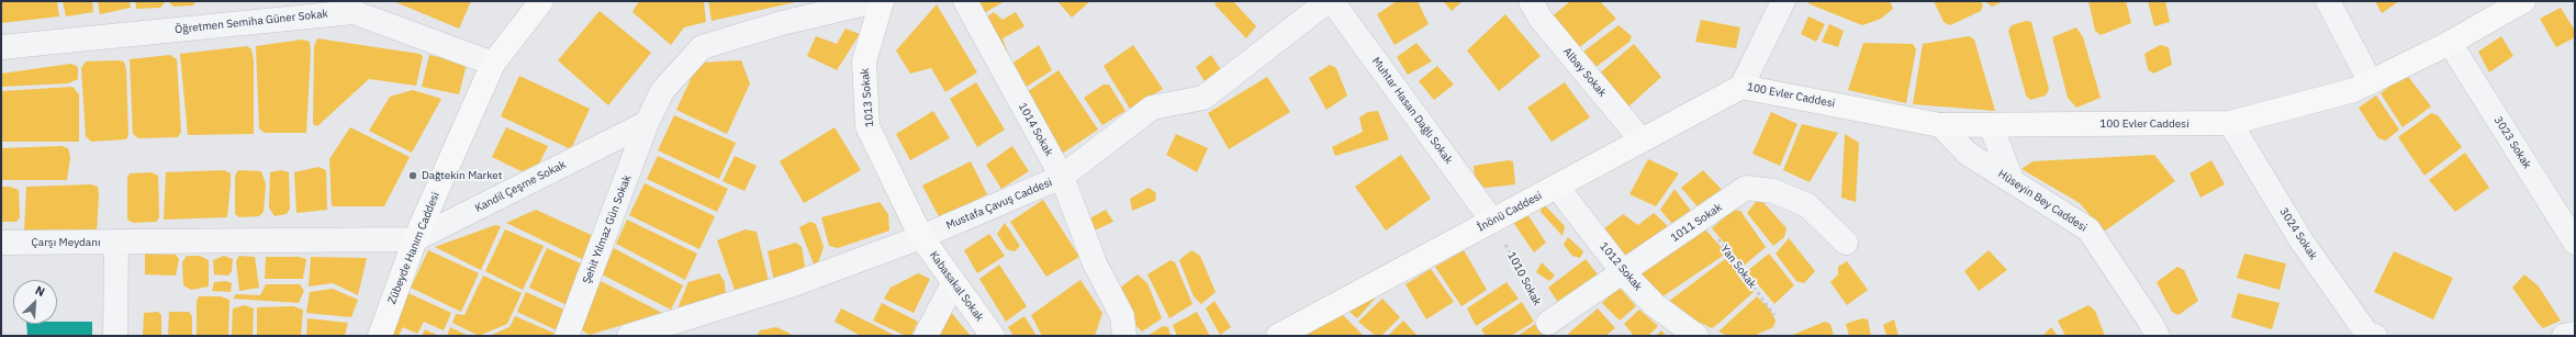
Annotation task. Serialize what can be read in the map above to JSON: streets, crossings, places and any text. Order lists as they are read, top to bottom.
{
  "streets": {
    "street": [
      "Öğretmen Semiha Güner Sokak",
      "Albay Sokak",
      "100 Evler Caddesi",
      "1013 Sokak",
      "Muhtar Hasan Dağlı Sokak",
      "1014 Sokak",
      "3023 Sokak",
      "Kandil Çeşme Sokak",
      "Hüseyin Bey Caddesi",
      "Mustafa Çavuş Caddesi",
      "İnönü Caddesi",
      "1011 Sokak",
      "Şehit Yılmaz Gün Sokak",
      "3024 Sokak",
      "Çarşı Meydanı",
      "Zübeyde Hanım Caddesi",
      "1012 Sokak",
      "Kabasakal Sokak"
    ],
    "path": ["Yan Sokak", "1010 Sokak"]
  },
  "crossings": [
    ["Öğretmen Semiha Güner Sokak", "Zübeyde Hanım Caddesi"],
    ["Albay Sokak", "İnönü Caddesi"],
    ["100 Evler Caddesi", "3023 Sokak"],
    ["100 Evler Caddesi", "Hüseyin Bey Caddesi"],
    ["100 Evler Caddesi", "İnönü Caddesi"],
    ["100 Evler Caddesi", "3024 Sokak"],
    ["1013 Sokak", "Mustafa Çavuş Caddesi"],
    ["1013 Sokak", "Kabasakal Sokak"],
    ["Muhtar Hasan Dağlı Sokak", "İnönü Caddesi"],
    ["Muhtar Hasan Dağlı Sokak", "1010 Sokak"],
    ["1014 Sokak", "Mustafa Çavuş Caddesi"],
    ["Kandil Çeşme Sokak", "Şehit Yılmaz Gün Sokak"],
    ["Kandil Çeşme Sokak", "Çarşı Meydanı"],
    ["Kandil Çeşme Sokak", "Zübeyde Hanım Caddesi"],
    ["Mustafa Çavuş Caddesi", "Kabasakal Sokak"],
    ["İnönü Caddesi", "1012 Sokak"],
    ["İnönü Caddesi", "1010 Sokak"],
    ["1011 Sokak", "1012 Sokak"],
    ["1011 Sokak", "Yan Sokak"],
    ["1011 Sokak", "1010 Sokak"]
  ],
  "places": ["Dağtekin Market"],
  "north": "top right"
}
